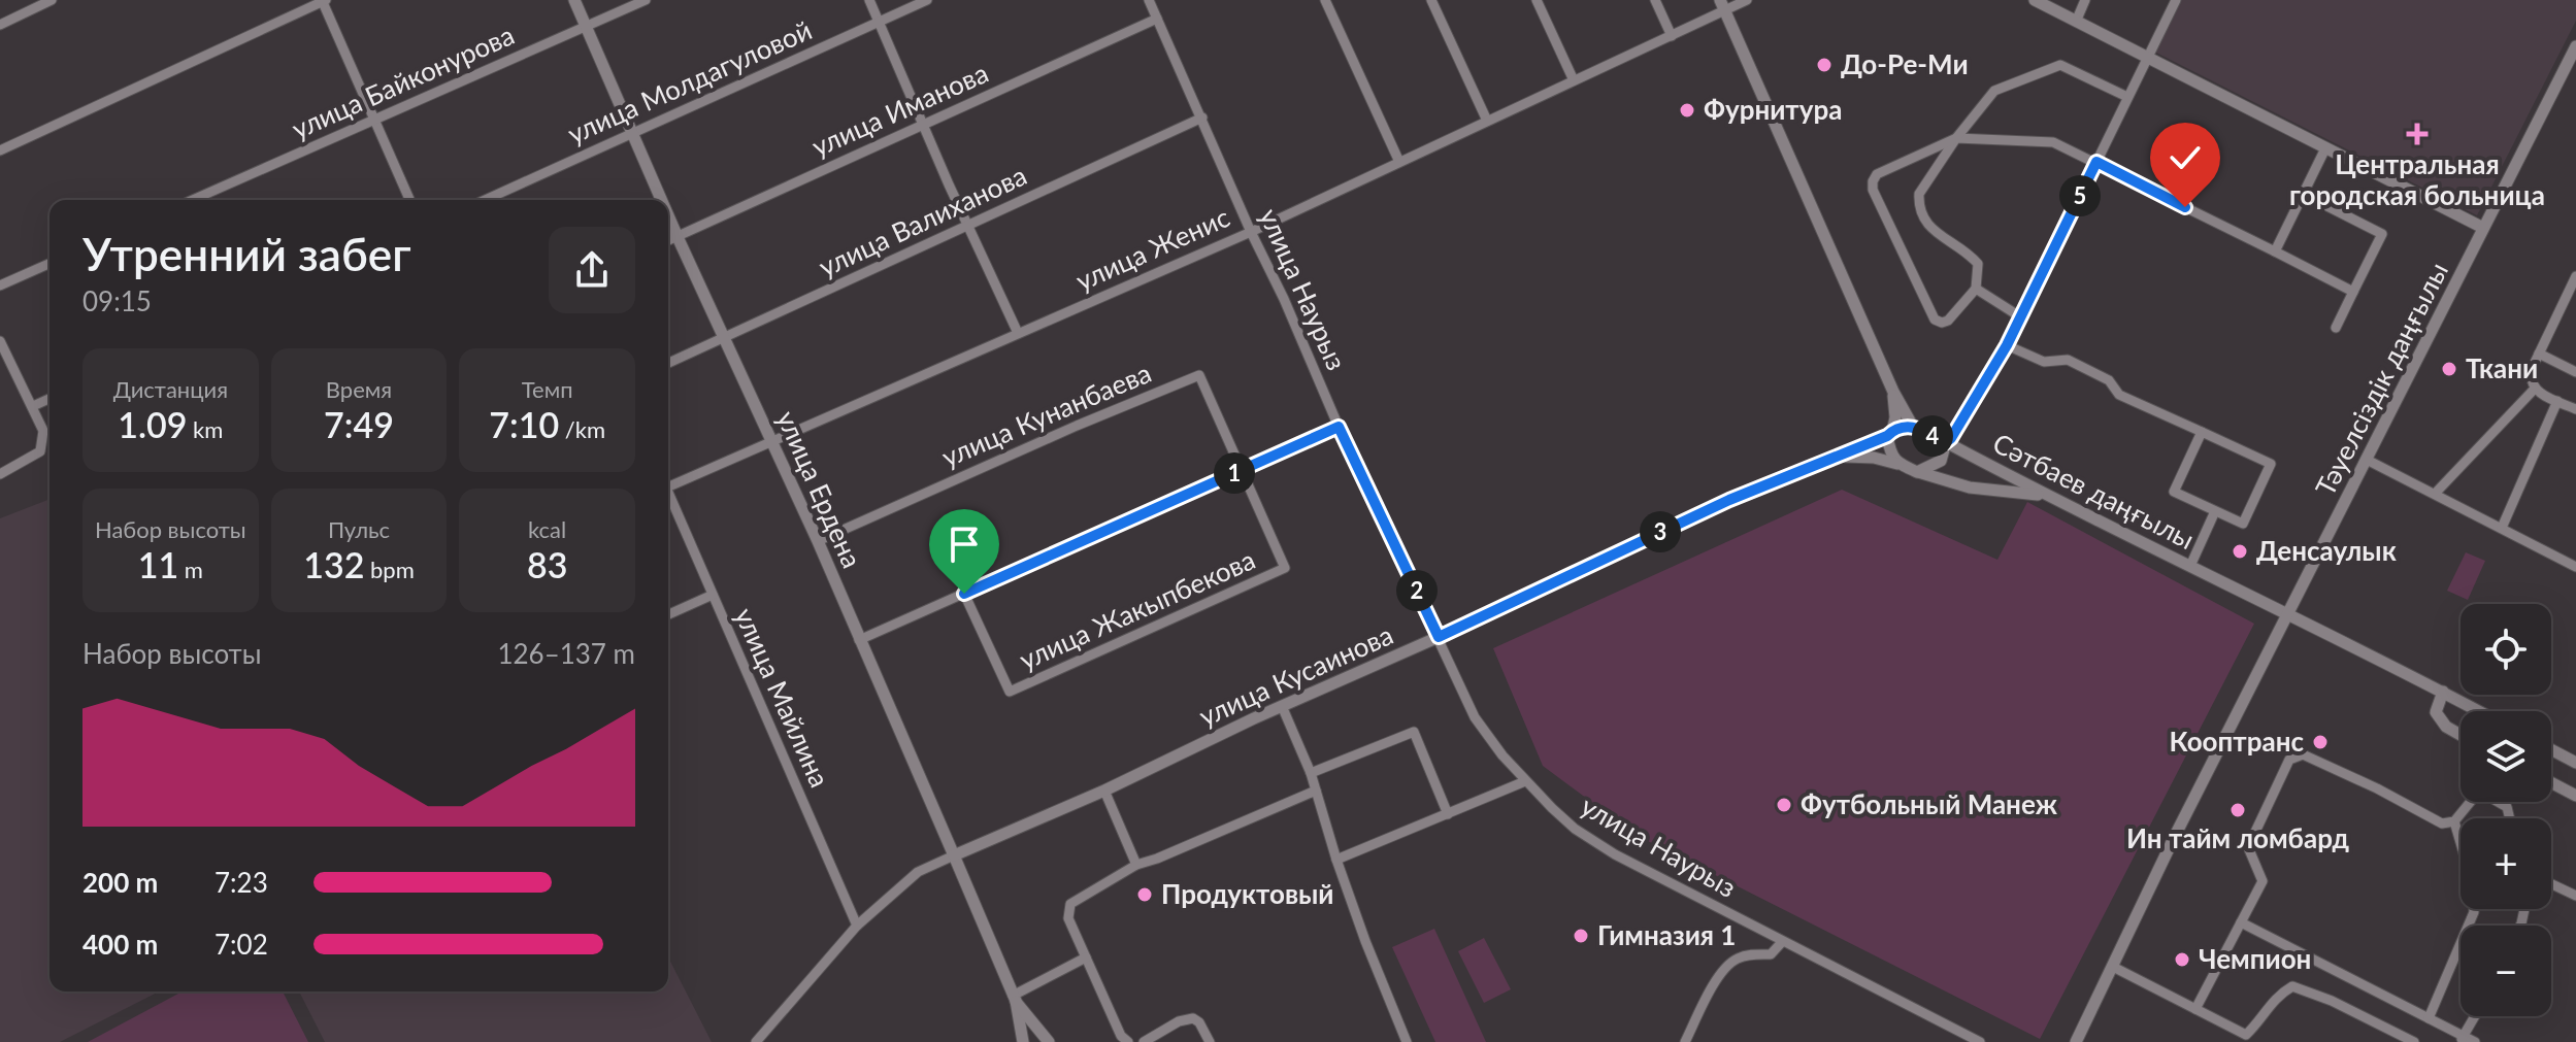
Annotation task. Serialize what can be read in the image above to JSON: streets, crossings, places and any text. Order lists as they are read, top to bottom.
{
  "streets": {
    "street": [
      "улица Байконурова",
      "улица Молдагуловой",
      "улица Иманова",
      "улица Валиханова",
      "улица Женис",
      "улица Наурыз",
      "Тәуелсіздік даңғылы",
      "улица Кунанбаева",
      "улица Ердена",
      "Сәтбаев даңғылы",
      "улица Жакыпбекова",
      "улица Кусаинова",
      "улица Майлина"
    ]
  },
  "crossings": [
    ["улица Байконурова", "улица Ердена"],
    ["улица Молдагуловой", "улица Ердена"],
    ["улица Иманова", "улица Наурыз"],
    ["улица Иманова", "улица Ердена"],
    ["улица Валиханова", "улица Наурыз"],
    ["улица Валиханова", "улица Ердена"],
    ["улица Женис", "улица Наурыз"],
    ["улица Женис", "улица Ердена"],
    ["улица Наурыз", "улица Кусаинова"],
    ["Тәуелсіздік даңғылы", "Сәтбаев даңғылы"],
    ["улица Кунанбаева", "улица Ердена"],
    ["улица Кунанбаева", "улица Жакыпбекова"],
    ["улица Ердена", "улица Кусаинова"],
    ["Сәтбаев даңғылы", "улица Кусаинова"]
  ],
  "places": {
    "other": [
      "До-Ре-Ми",
      "Фурнитура",
      "Ткани",
      "Денсаулык",
      "Кооптранс",
      "Футбольный Манеж",
      "Ин тайм ломбард",
      "Продуктовый",
      "Гимназия 1",
      "Чемпион"
    ],
    "health": ["Центральная городская больница"]
  },
  "page": {
    "pins": [
      "5",
      "4",
      "1",
      "3",
      "2"
    ],
    "heading": ["Утренний забег", "09:15"],
    "stats": [
      ["Дистанция", "1.09 km"],
      ["Время", "7:49"],
      ["Темп", "7:10 /km"],
      ["Набор высоты", "11 m"],
      ["Пульс", "132 bpm"],
      ["kcal", "83"]
    ],
    "map_buttons": ["+", "−"],
    "chart": ["Набор высоты", "126–137 m"],
    "list": [
      {
        "name": "200 m",
        "note": "7:23"
      },
      {
        "name": "400 m",
        "note": "7:02"
      }
    ]
  }
}
